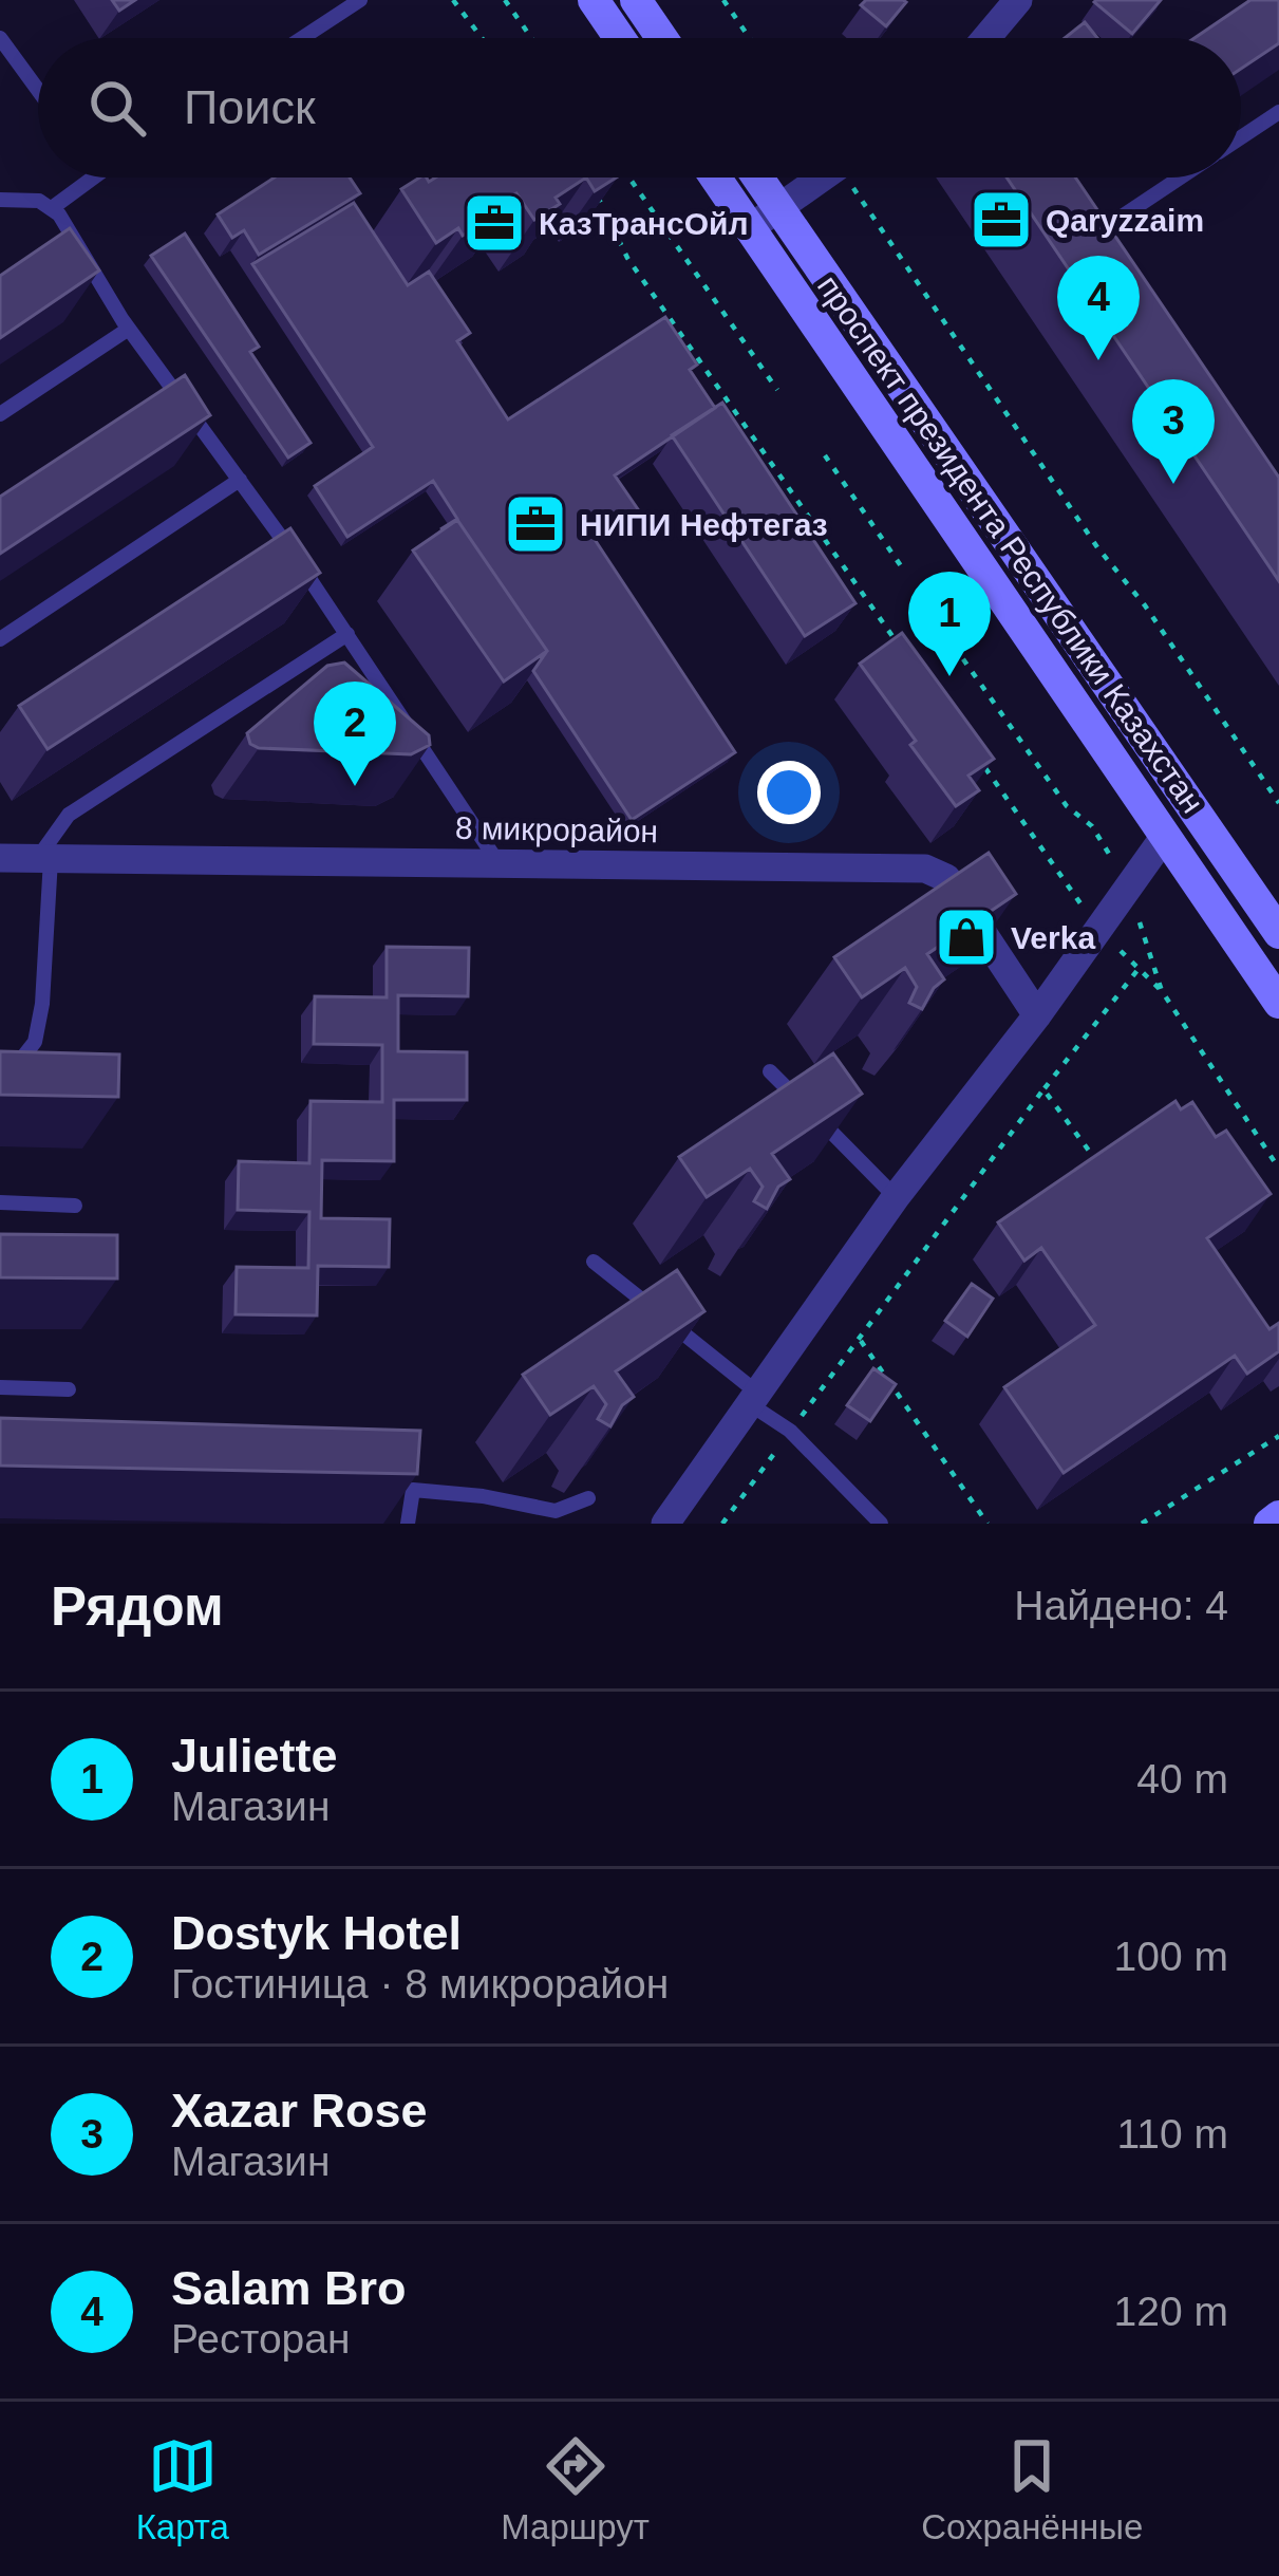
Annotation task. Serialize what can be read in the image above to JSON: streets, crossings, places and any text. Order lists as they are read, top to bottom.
{
  "streets": {
    "main road": ["проспект президента Республики Казахстан"],
    "street": ["8 микрорайон"]
  },
  "places": {
    "office": ["Qaryzzaim", "КазТрансОйл", "НИПИ Нефтегаз"],
    "shop": ["Verka"]
  },
  "page": {
    "search": "Поиск",
    "pins": [
      "4",
      "3",
      "1",
      "2"
    ],
    "heading": ["Рядом", "Найдено: 4"],
    "list": [
      {
        "mark": "1",
        "name": "Juliette",
        "note": "Магазин",
        "value": "40 m"
      },
      {
        "mark": "2",
        "name": "Dostyk Hotel",
        "note": "Гостиница · 8 микрорайон",
        "value": "100 m"
      },
      {
        "mark": "3",
        "name": "Xazar Rose",
        "note": "Магазин",
        "value": "110 m"
      },
      {
        "mark": "4",
        "name": "Salam Bro",
        "note": "Ресторан",
        "value": "120 m"
      }
    ],
    "nav": ["Карта", "Маршрут", "Сохранённые"]
  }
}
